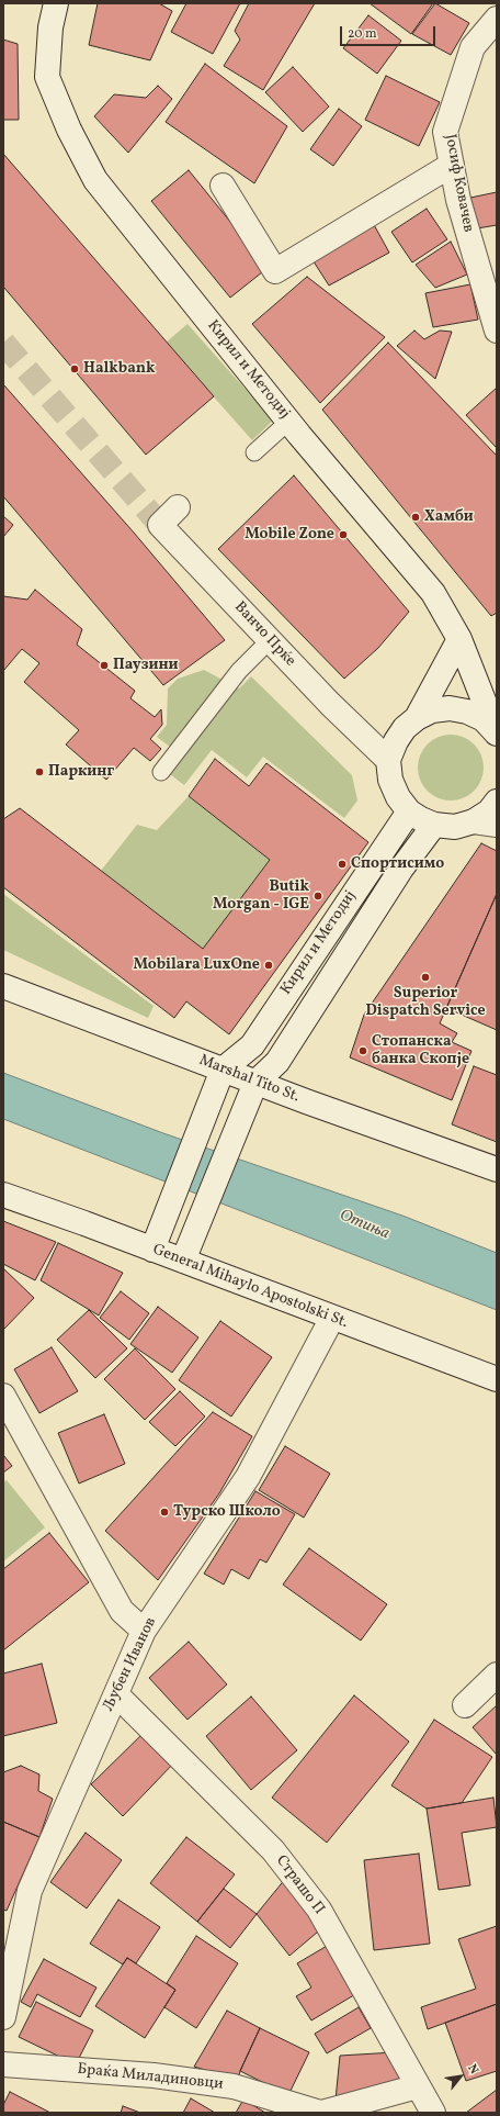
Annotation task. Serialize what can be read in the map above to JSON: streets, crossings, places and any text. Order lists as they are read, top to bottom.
{
  "streets": {
    "street": [
      "Јосиф Ковачев",
      "Кирил и Методиј",
      "Ванчо Прќе",
      "Marshal Tito St.",
      "General Mihaylo Apostolski St.",
      "Љубен Иванов",
      "Страшо П",
      "Браќа Миладиновци"
    ]
  },
  "crossings": [
    ["Кирил и Методиј", "Marshal Tito St."],
    ["General Mihaylo Apostolski St.", "Љубен Иванов"],
    ["Љубен Иванов", "Страшо П"],
    ["Страшо П", "Браќа Миладиновци"]
  ],
  "water": ["Отиња"],
  "places": [
    "Halkbank",
    "Хамби",
    "Mobile Zone",
    "Паузини",
    "Паркинг",
    "Спортисимо",
    "Butik Morgan - IGE",
    "Mobilara LuxOne",
    "Superior Dispatch Service",
    "Стопанска банка Скопје",
    "Турско Школо"
  ],
  "scale_bar": "20 m",
  "north": "top right"
}
